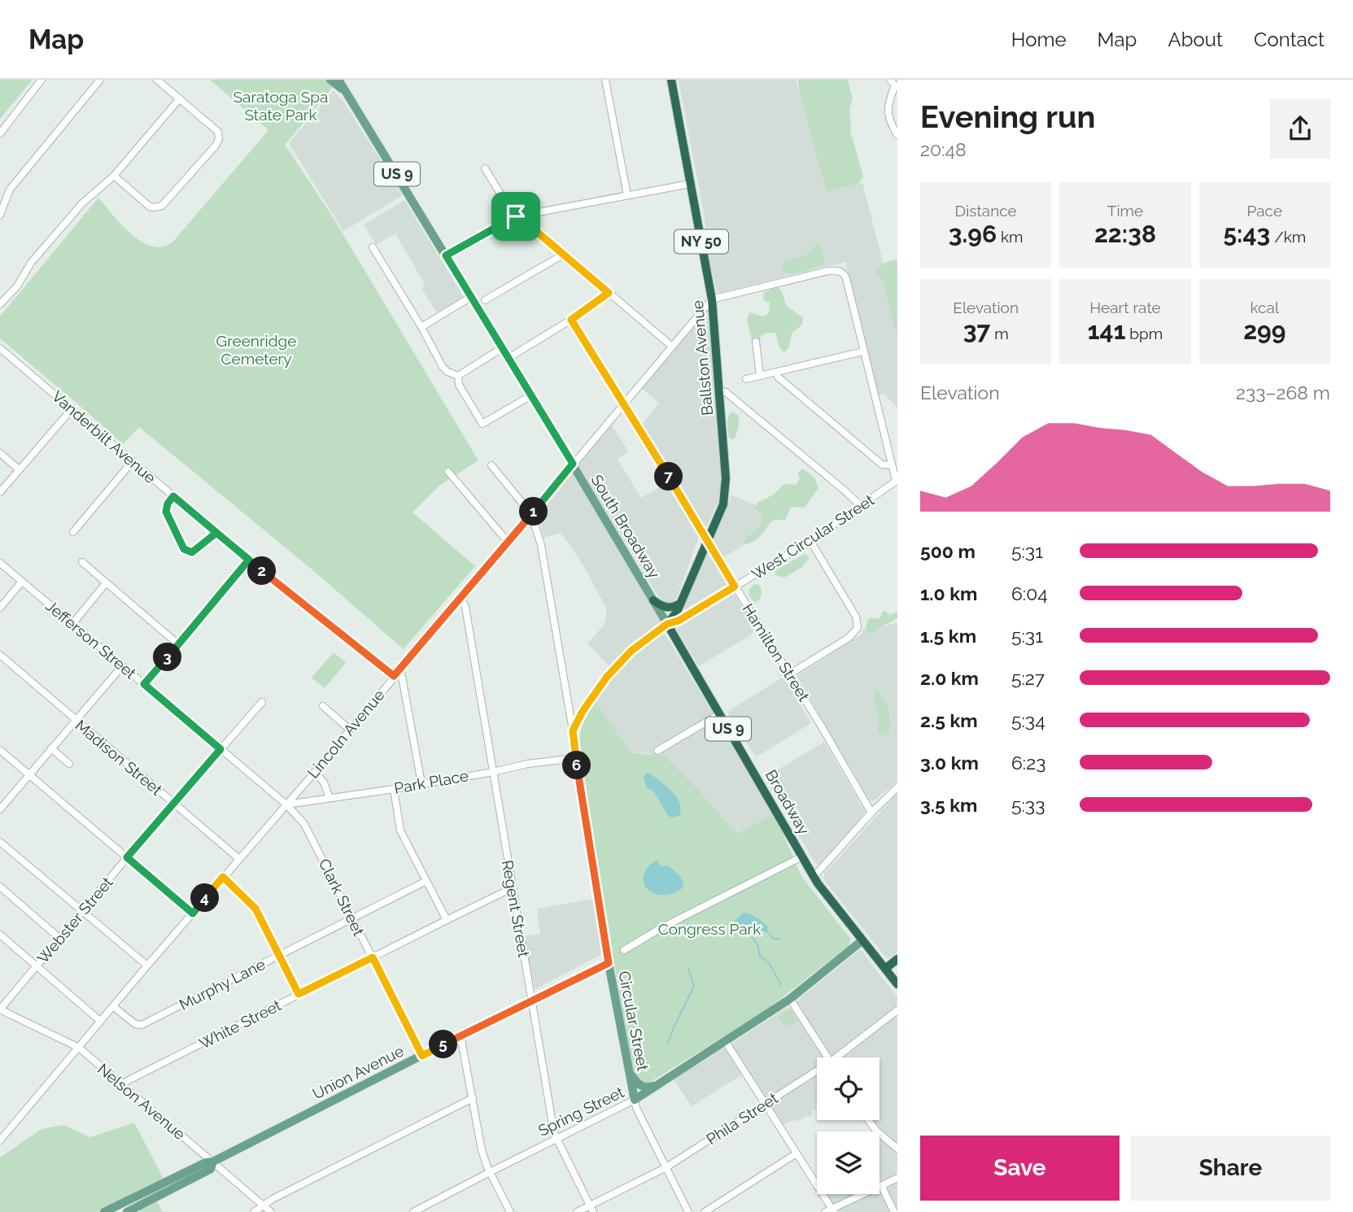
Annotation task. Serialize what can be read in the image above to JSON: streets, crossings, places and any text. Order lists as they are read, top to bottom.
{
  "streets": {
    "highway": [
      "US 9",
      "NY 50",
      "Ballston Avenue",
      "Broadway"
    ],
    "main road": [
      "South Broadway",
      "Circular Street",
      "Union Avenue",
      "Spring Street"
    ],
    "street": [
      "Vanderbilt Avenue",
      "West Circular Street",
      "Jefferson Street",
      "Hamilton Street",
      "Lincoln Avenue",
      "Madison Street",
      "Park Place",
      "Clark Street",
      "Regent Street",
      "Webster Street",
      "Murphy Lane",
      "White Street",
      "Nelson Avenue",
      "Phila Street"
    ]
  },
  "crossings": [
    ["Ballston Avenue", "South Broadway"],
    ["Ballston Avenue", "West Circular Street"],
    ["Ballston Avenue", "Hamilton Street"],
    ["Ballston Avenue", "Lincoln Avenue"],
    ["Ballston Avenue", "Broadway"],
    ["Vanderbilt Avenue", "Lincoln Avenue"],
    ["South Broadway", "West Circular Street"],
    ["South Broadway", "Lincoln Avenue"],
    ["South Broadway", "Broadway"],
    ["West Circular Street", "Hamilton Street"],
    ["West Circular Street", "Broadway"],
    ["Jefferson Street", "Lincoln Avenue"],
    ["Jefferson Street", "Park Place"],
    ["Jefferson Street", "Clark Street"],
    ["Jefferson Street", "Webster Street"],
    ["Hamilton Street", "Lincoln Avenue"],
    ["Lincoln Avenue", "Madison Street"],
    ["Lincoln Avenue", "Park Place"],
    ["Lincoln Avenue", "Clark Street"],
    ["Lincoln Avenue", "Regent Street"],
    ["Lincoln Avenue", "Murphy Lane"],
    ["Lincoln Avenue", "Circular Street"],
    ["Lincoln Avenue", "Nelson Avenue"],
    ["Madison Street", "Webster Street"],
    ["Park Place", "Clark Street"],
    ["Park Place", "Regent Street"],
    ["Park Place", "Circular Street"],
    ["Broadway", "Spring Street"],
    ["Clark Street", "Murphy Lane"],
    ["Clark Street", "White Street"],
    ["Clark Street", "Union Avenue"],
    ["Regent Street", "White Street"],
    ["Regent Street", "Union Avenue"],
    ["Regent Street", "Spring Street"],
    ["Regent Street", "Phila Street"],
    ["Webster Street", "Nelson Avenue"],
    ["Circular Street", "Union Avenue"],
    ["Circular Street", "Spring Street"],
    ["Circular Street", "Phila Street"],
    ["White Street", "Nelson Avenue"],
    ["Union Avenue", "Nelson Avenue"]
  ],
  "parks": ["Saratoga Spa State Park", "Greenridge Cemetery", "Congress Park"],
  "page": {
    "header": "Map",
    "nav": [
      "Home",
      "Map",
      "About",
      "Contact"
    ],
    "heading": ["Evening run", "20:48"],
    "stats": [
      ["Distance", "3.96 km"],
      ["Time", "22:38"],
      ["Pace", "5:43 /km"],
      ["Elevation", "37 m"],
      ["Heart rate", "141 bpm"],
      ["kcal", "299"]
    ],
    "chart": ["Elevation", "233–268 m"],
    "pins": [
      "7",
      "1",
      "2",
      "3",
      "6",
      "4",
      "5"
    ],
    "list": [
      {
        "name": "500 m",
        "note": "5:31"
      },
      {
        "name": "1.0 km",
        "note": "6:04"
      },
      {
        "name": "1.5 km",
        "note": "5:31"
      },
      {
        "name": "2.0 km",
        "note": "5:27"
      },
      {
        "name": "2.5 km",
        "note": "5:34"
      },
      {
        "name": "3.0 km",
        "note": "6:23"
      },
      {
        "name": "3.5 km",
        "note": "5:33"
      }
    ],
    "buttons": ["Save", "Share"]
  }
}
